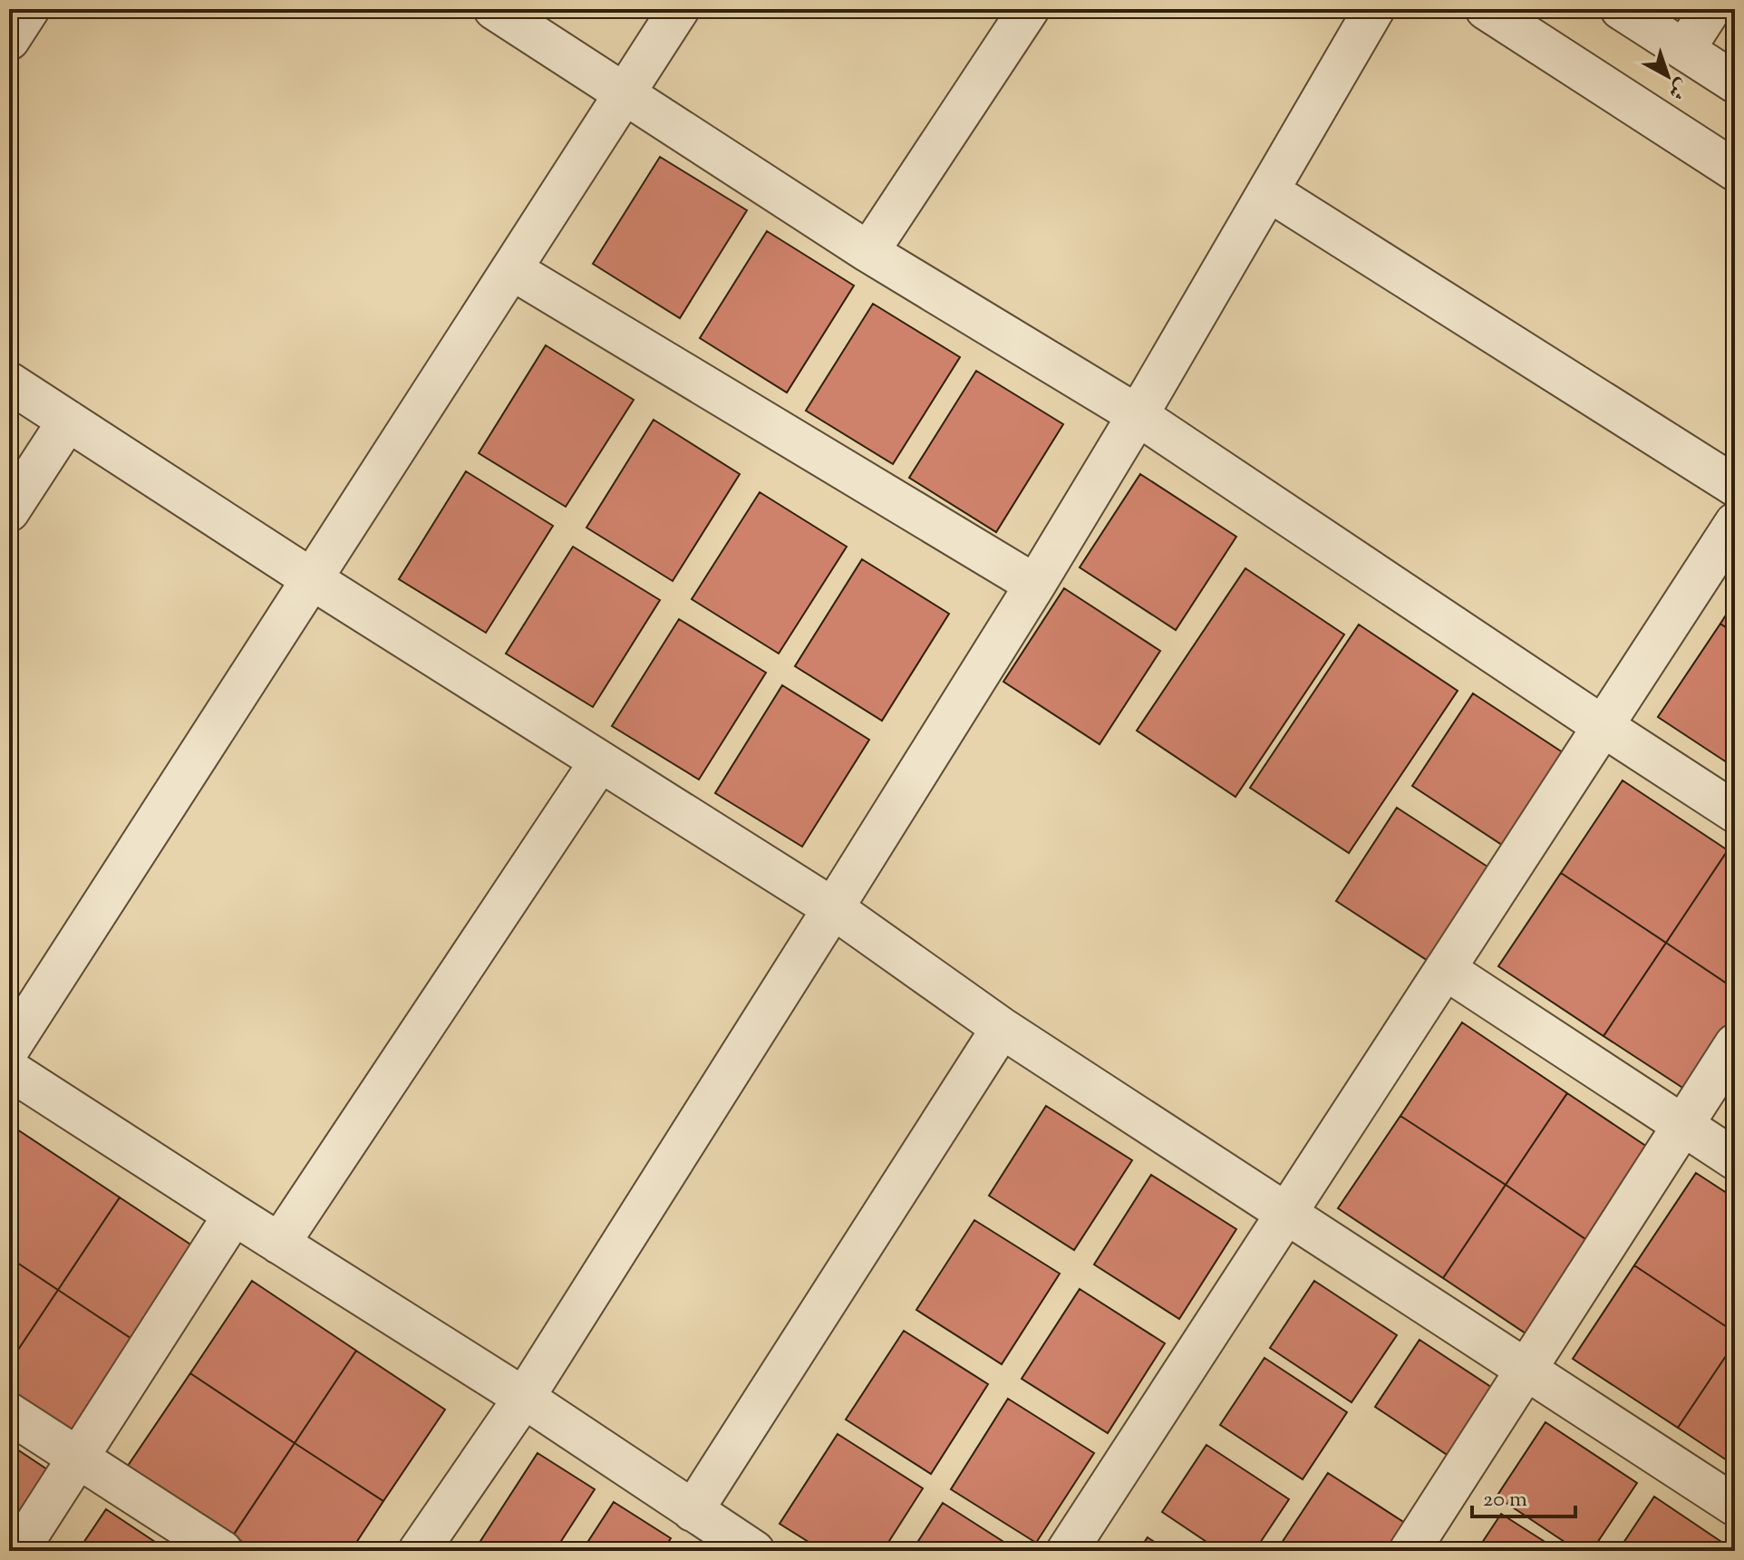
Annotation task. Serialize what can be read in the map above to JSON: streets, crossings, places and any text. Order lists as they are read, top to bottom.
{
  "scale_bar": "20 m",
  "north": "bottom right"
}
